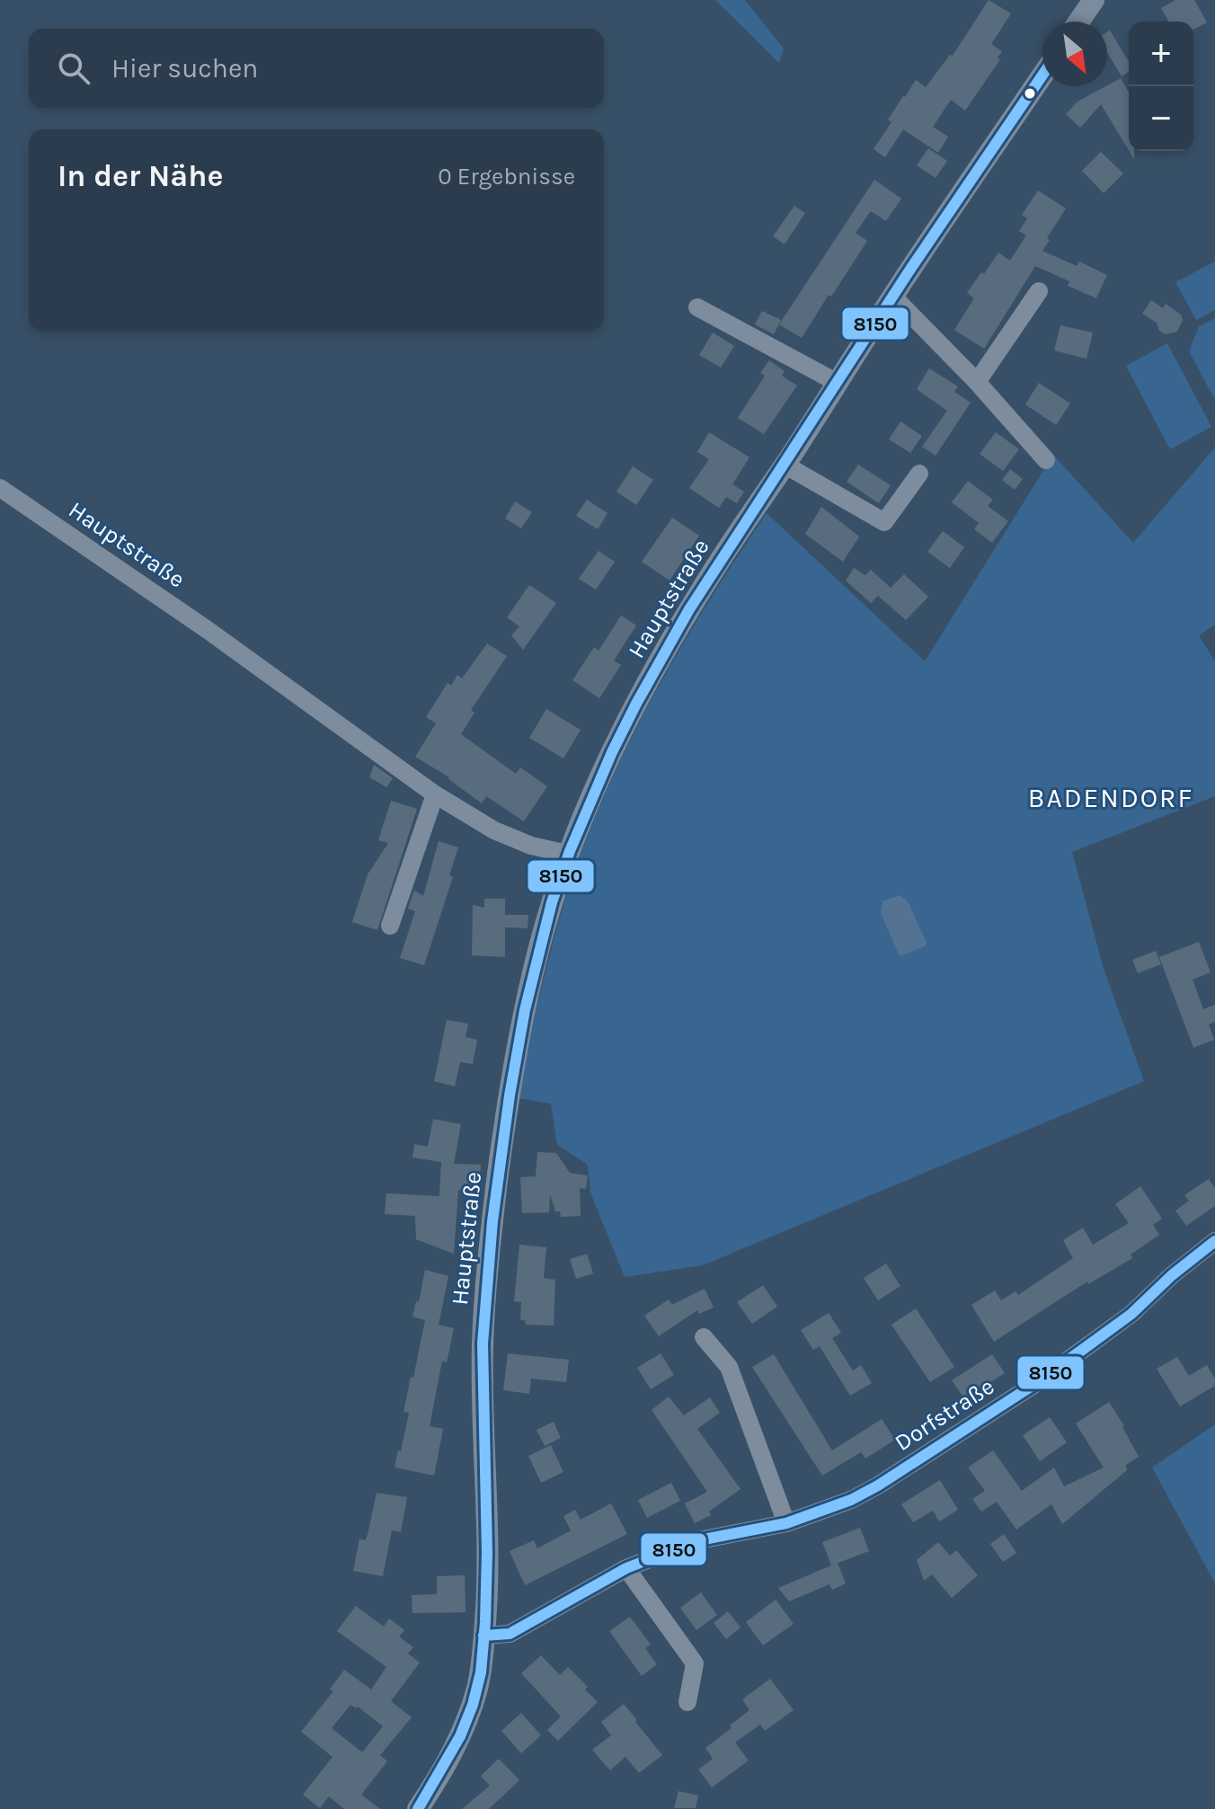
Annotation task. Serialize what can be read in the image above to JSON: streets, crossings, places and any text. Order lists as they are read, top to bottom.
{
  "streets": {
    "main road": ["Hauptstraße"],
    "street": ["Dorfstraße"]
  },
  "crossings": [
    ["Hauptstraße", "Dorfstraße"]
  ],
  "districts": ["BADENDORF"],
  "lines": ["transit line 8150"],
  "north": "bottom right",
  "page": {
    "map_buttons": ["+", "−"],
    "search": "Hier suchen",
    "heading": ["In der Nähe", "0 Ergebnisse"]
  }
}
